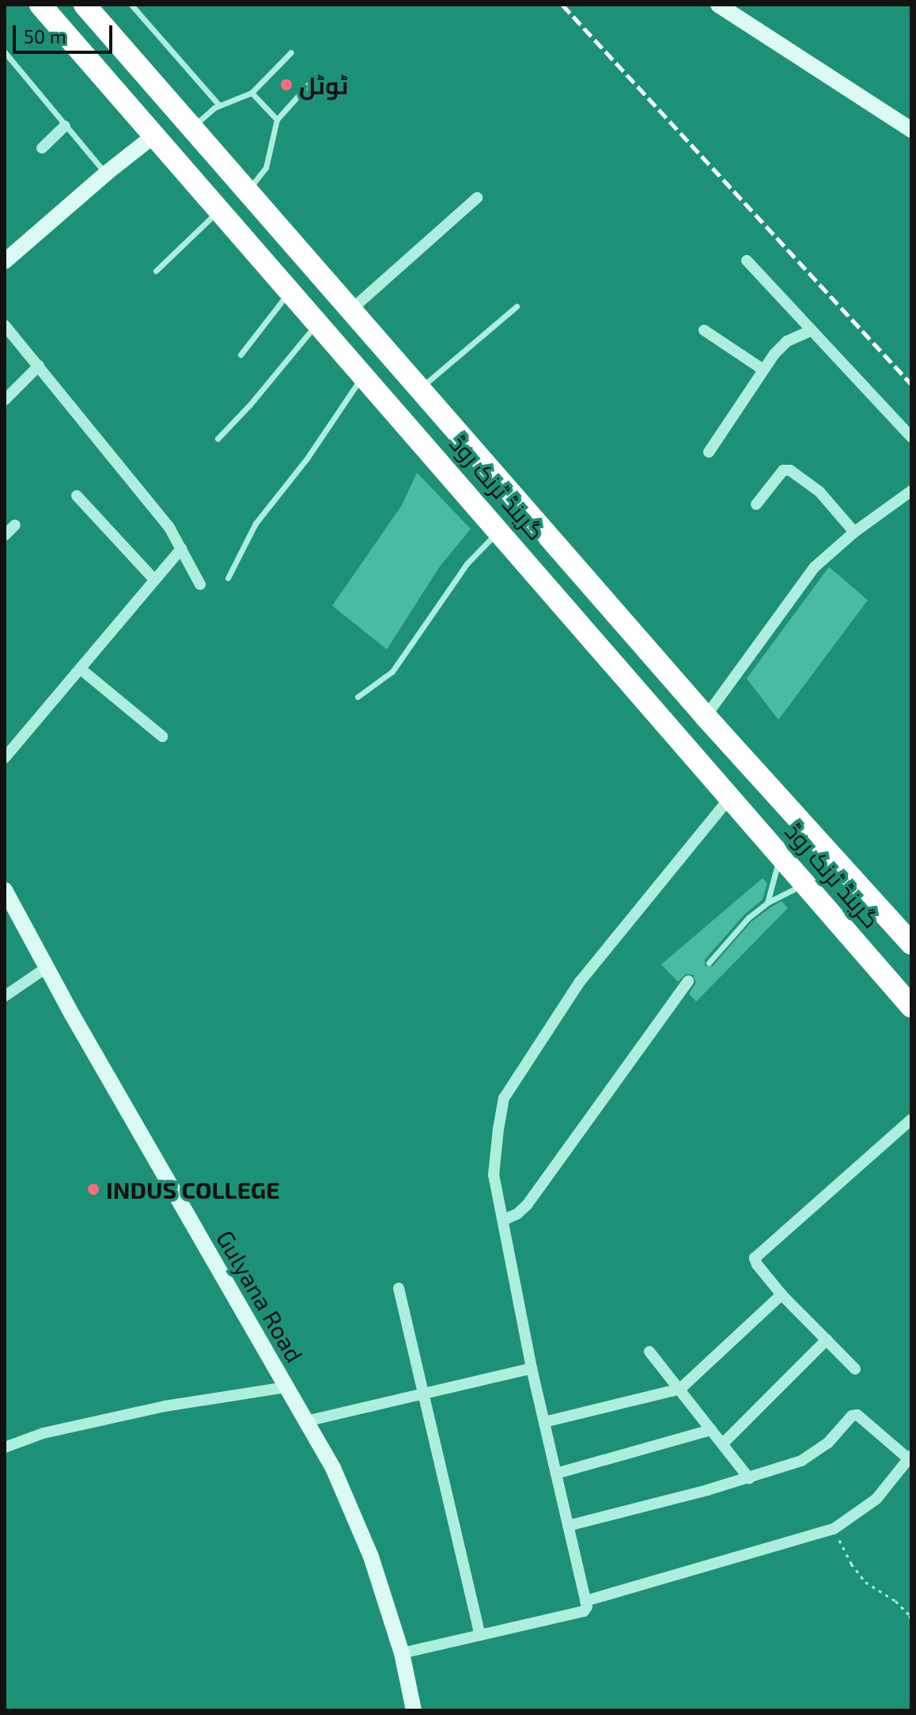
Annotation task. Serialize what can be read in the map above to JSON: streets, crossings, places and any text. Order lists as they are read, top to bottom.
{
  "streets": {
    "highway": ["گرینڈ ٹرنک روڈ"],
    "main road": ["Gulyana Road"]
  },
  "places": ["ٹوٹل", "INDUS COLLEGE"],
  "scale_bar": "50 m"
}
